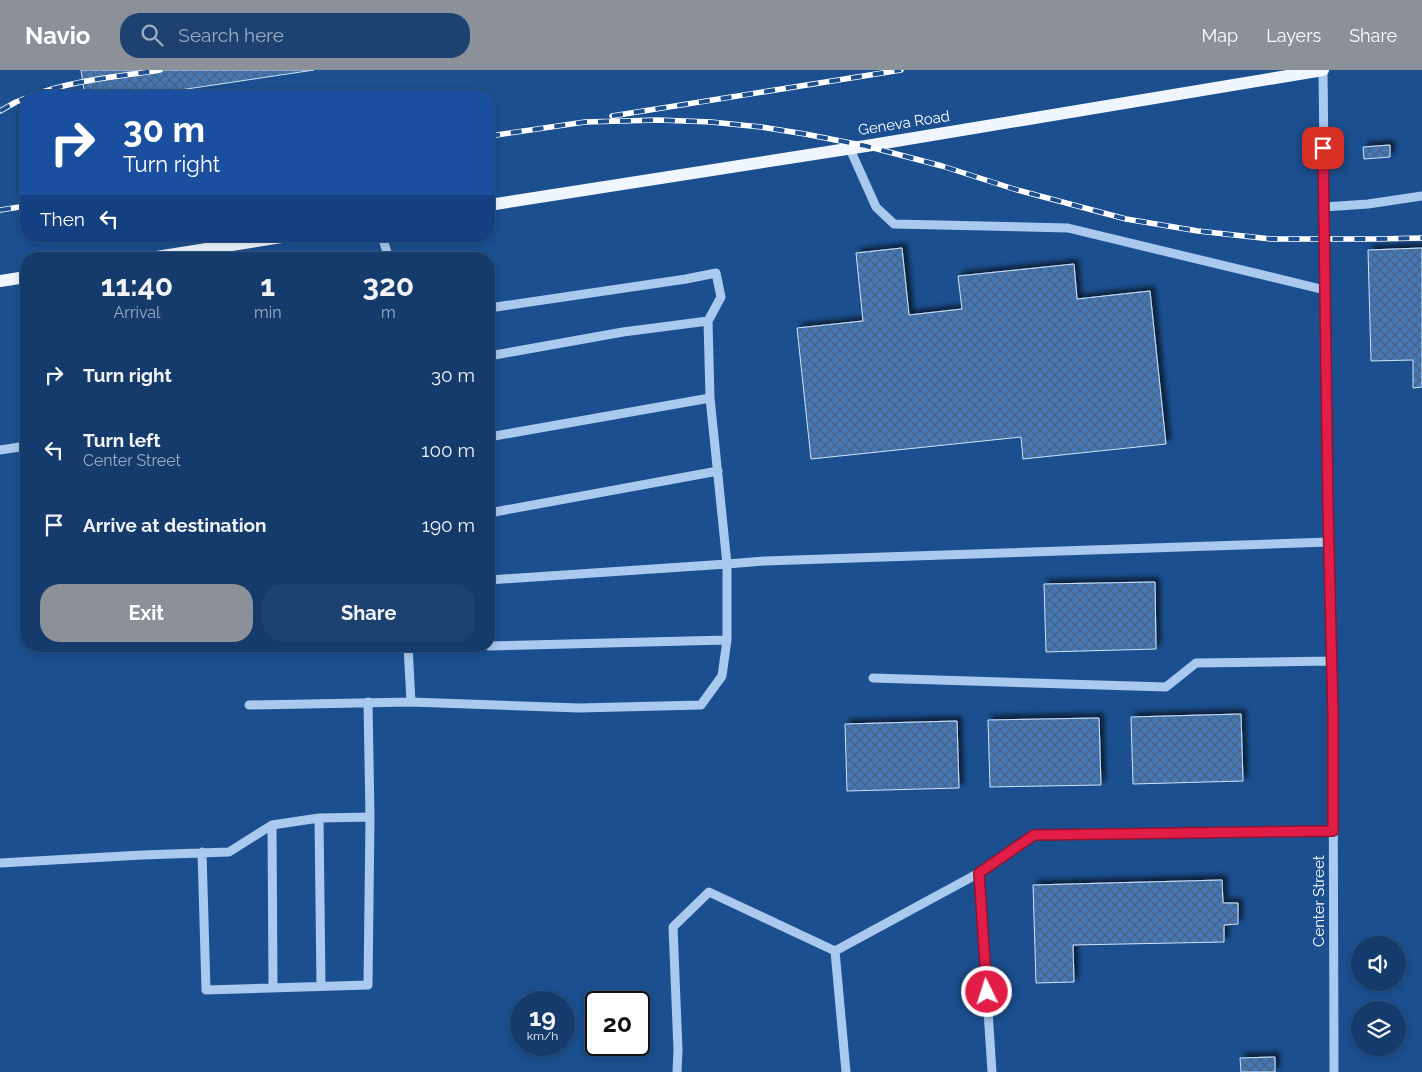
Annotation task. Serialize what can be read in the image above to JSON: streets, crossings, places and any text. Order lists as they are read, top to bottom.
{
  "streets": {
    "main road": ["Geneva Road"],
    "street": ["Center Street"]
  },
  "crossings": [
    ["Geneva Road", "Center Street"]
  ],
  "page": {
    "header": "Navio",
    "search": "Search here",
    "nav": ["Map", "Layers", "Share"],
    "turn": ["30 m", "Turn right"],
    "then": "Then",
    "eta": [
      "11:40",
      "Arrival",
      "1",
      "min",
      "320",
      "m"
    ],
    "list": [
      {
        "name": "Turn right",
        "value": "30 m"
      },
      {
        "name": "Turn left",
        "note": "Center Street",
        "value": "100 m"
      },
      {
        "name": "Arrive at destination",
        "value": "190 m"
      }
    ],
    "buttons": ["Exit", "Share"],
    "speed": "19 km/h",
    "limit": "20"
  }
}
